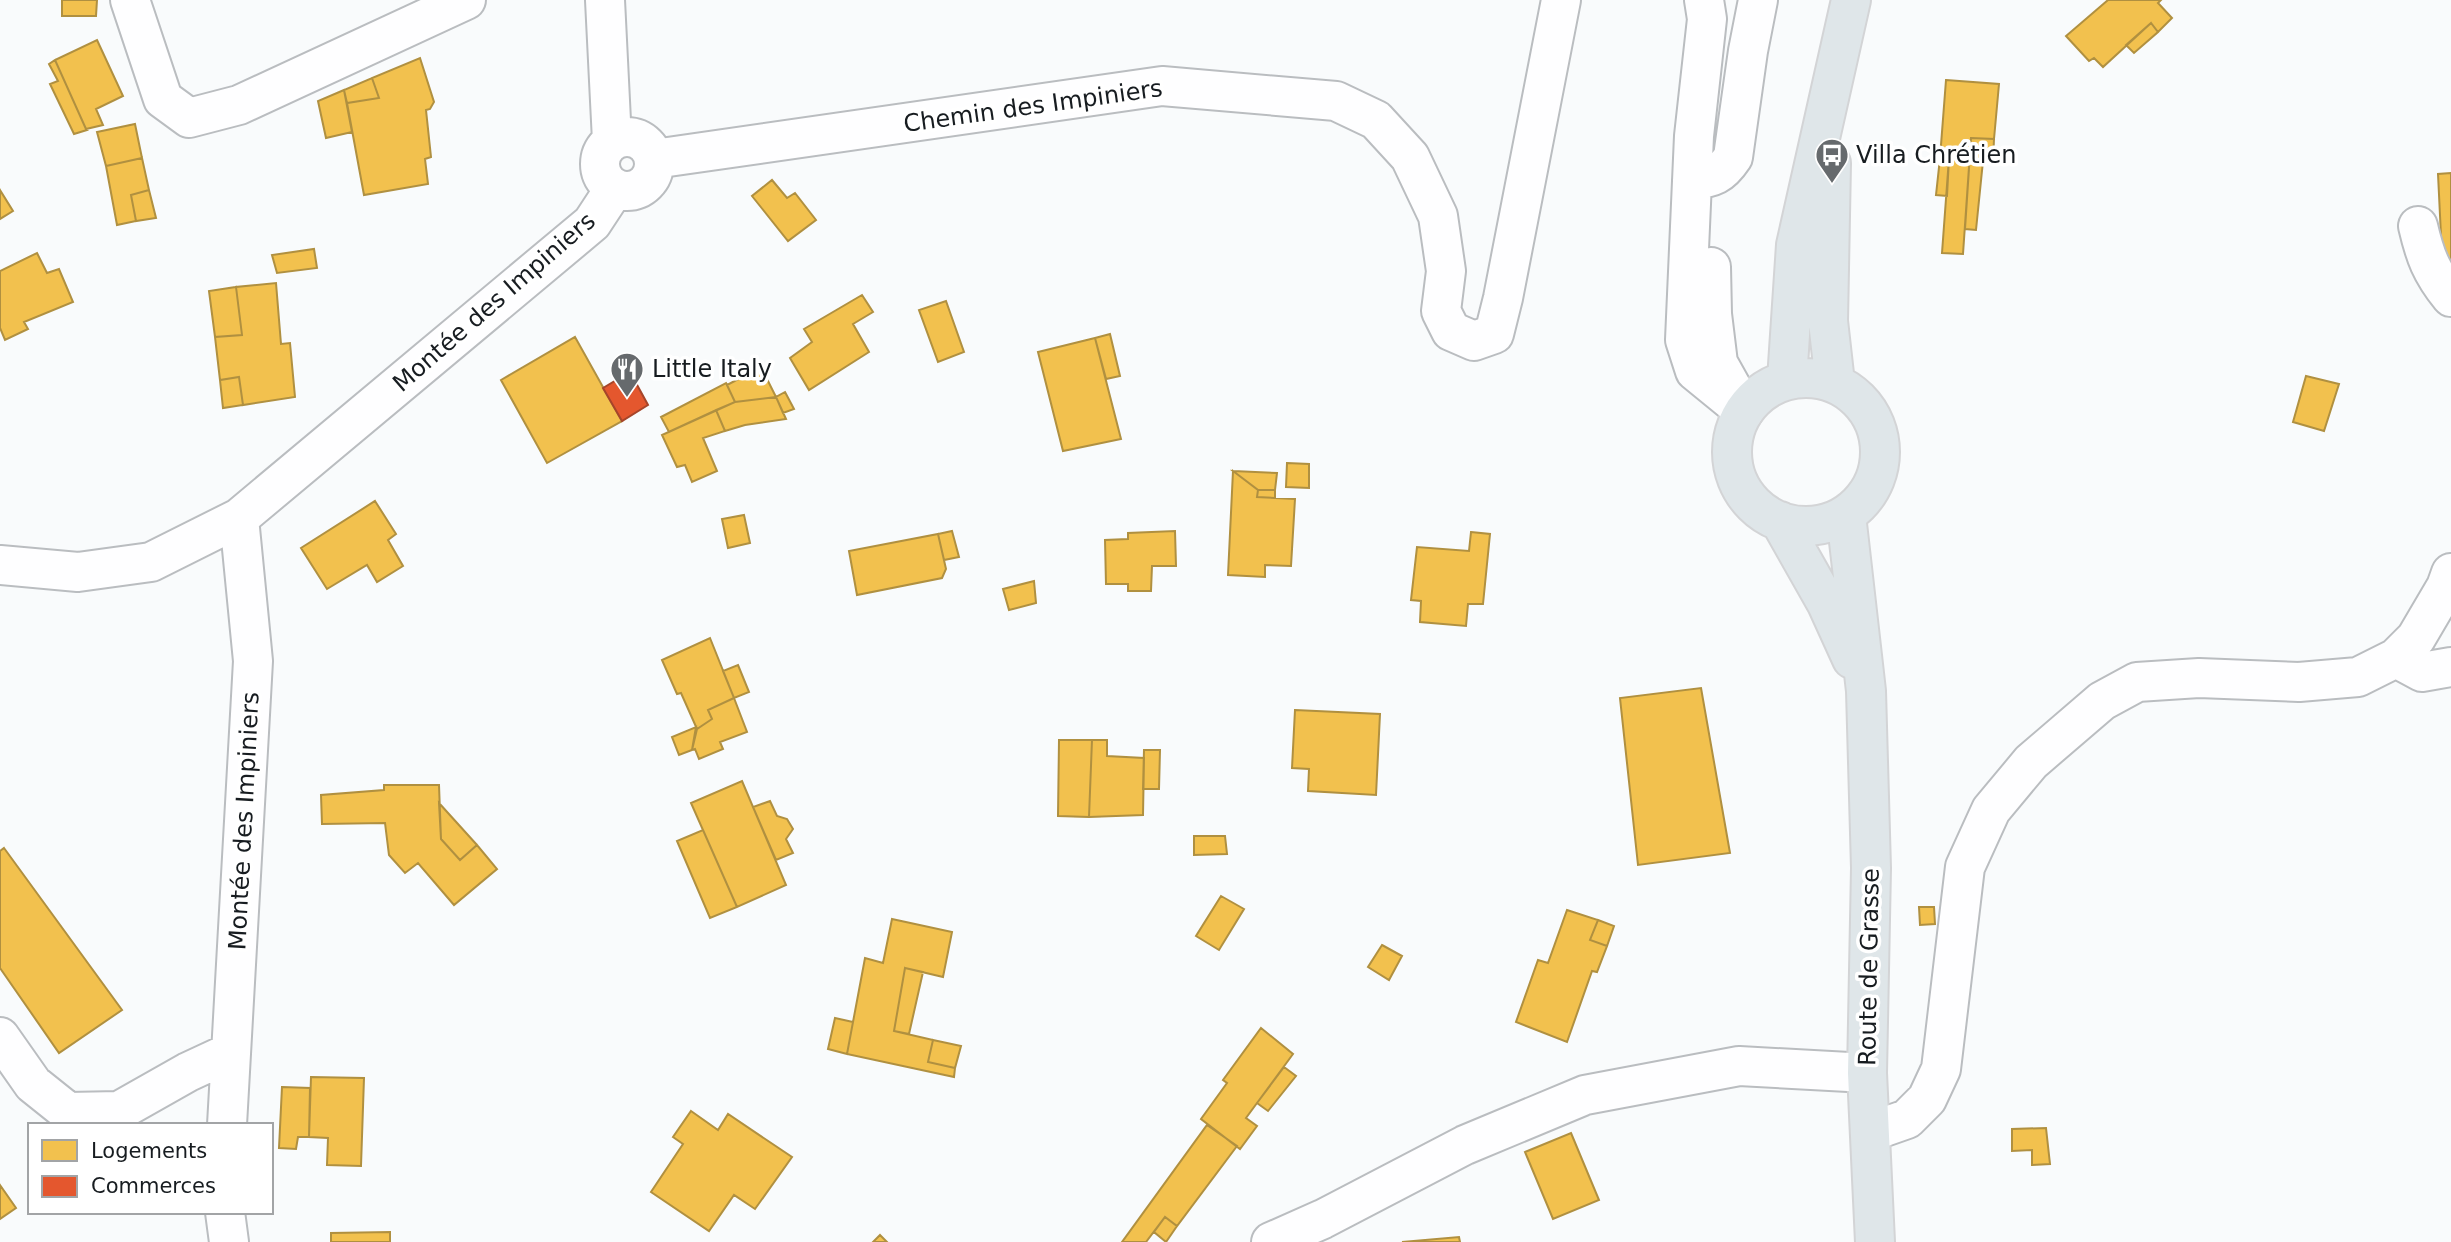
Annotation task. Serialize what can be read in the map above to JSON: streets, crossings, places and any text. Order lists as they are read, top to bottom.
{
  "streets": {
    "main road": ["Route de Grasse"],
    "street": ["Chemin des Impiniers", "Montée des Impiniers"]
  },
  "crossings": [
    ["Chemin des Impiniers", "Montée des Impiniers"]
  ],
  "places": {
    "bus stop": ["Villa Chrétien"],
    "restaurant": ["Little Italy"]
  },
  "legend": ["Logements", "Commerces"]
}
